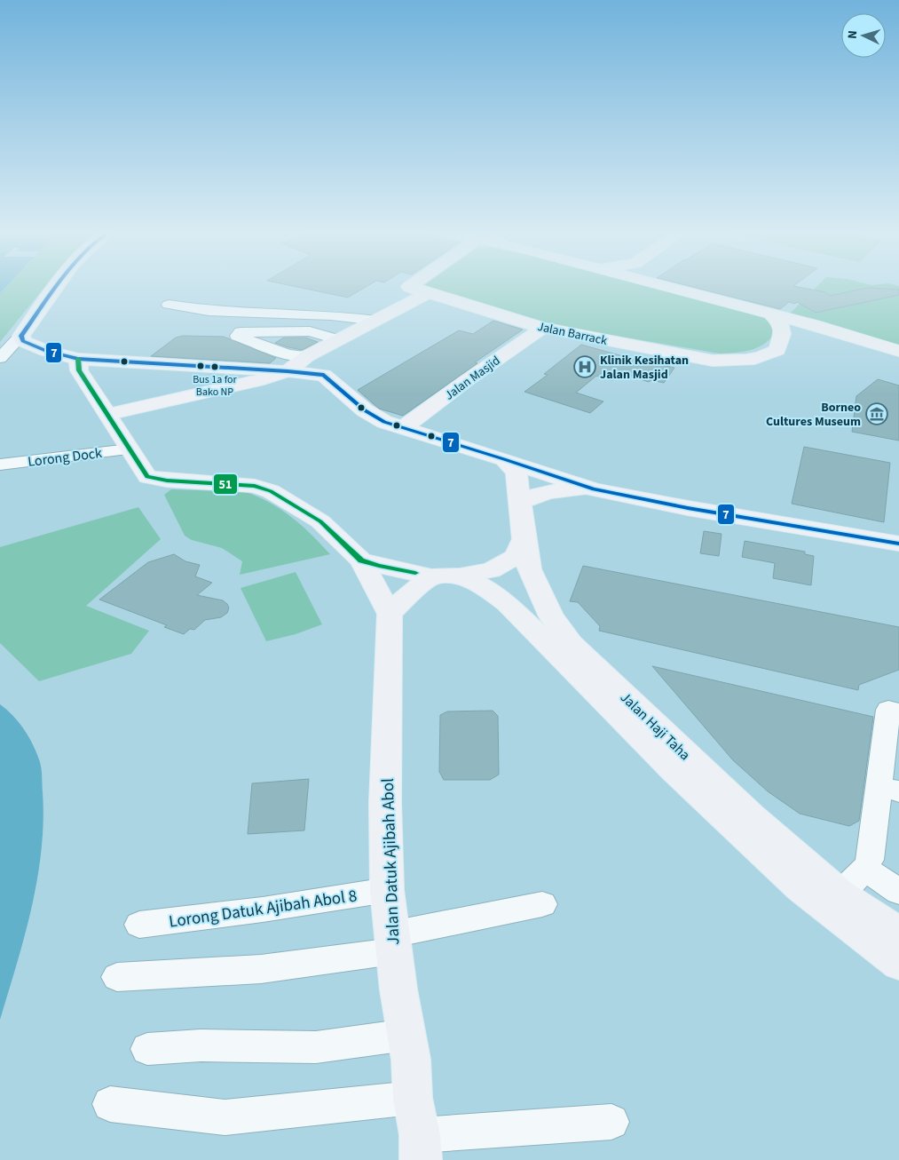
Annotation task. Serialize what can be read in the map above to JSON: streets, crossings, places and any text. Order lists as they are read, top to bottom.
{
  "streets": {
    "main road": [
      "Jalan Barrack",
      "Jalan Masjid",
      "Jalan Haji Taha",
      "Jalan Datuk Ajibah Abol"
    ],
    "street": ["Lorong Dock", "Lorong Datuk Ajibah Abol 8"]
  },
  "crossings": [
    ["Jalan Barrack", "Jalan Masjid"],
    ["Jalan Datuk Ajibah Abol", "Lorong Datuk Ajibah Abol 8"]
  ],
  "places": {
    "other": ["Bus 1a for Bako NP"],
    "hospital": ["Klinik Kesihatan Jalan Masjid"],
    "museum": ["Borneo Cultures Museum"]
  },
  "lines": ["transit line 7", "transit line 51"],
  "north": "left"
}
